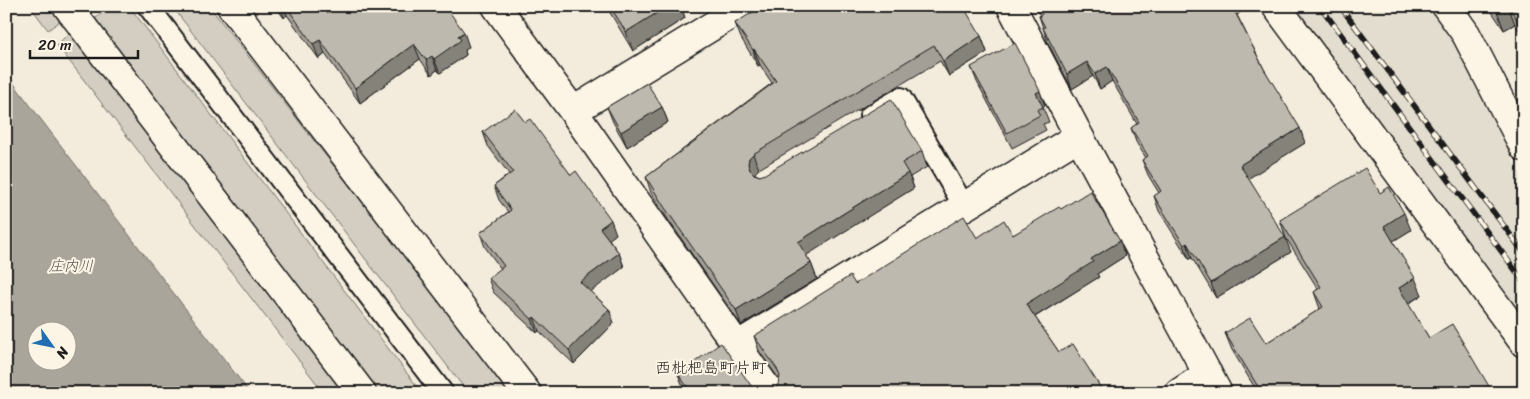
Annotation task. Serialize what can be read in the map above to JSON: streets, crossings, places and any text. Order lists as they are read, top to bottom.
{
  "districts": ["西枇杷島町片町"],
  "water": ["庄内川"],
  "scale_bar": "20 m",
  "north": "bottom right"
}
